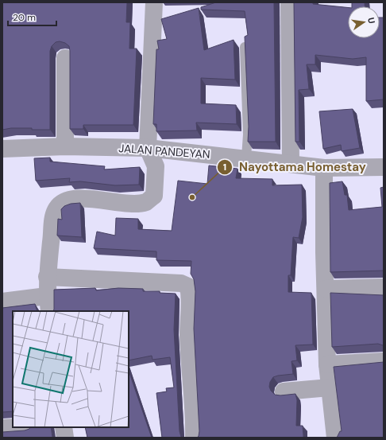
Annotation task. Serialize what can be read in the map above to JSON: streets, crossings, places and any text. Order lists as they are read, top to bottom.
{
  "streets": {
    "street": ["JALAN PANDEYAN"]
  },
  "places": ["Nayottama Homestay"],
  "scale_bar": "20 m",
  "north": "right"
}
